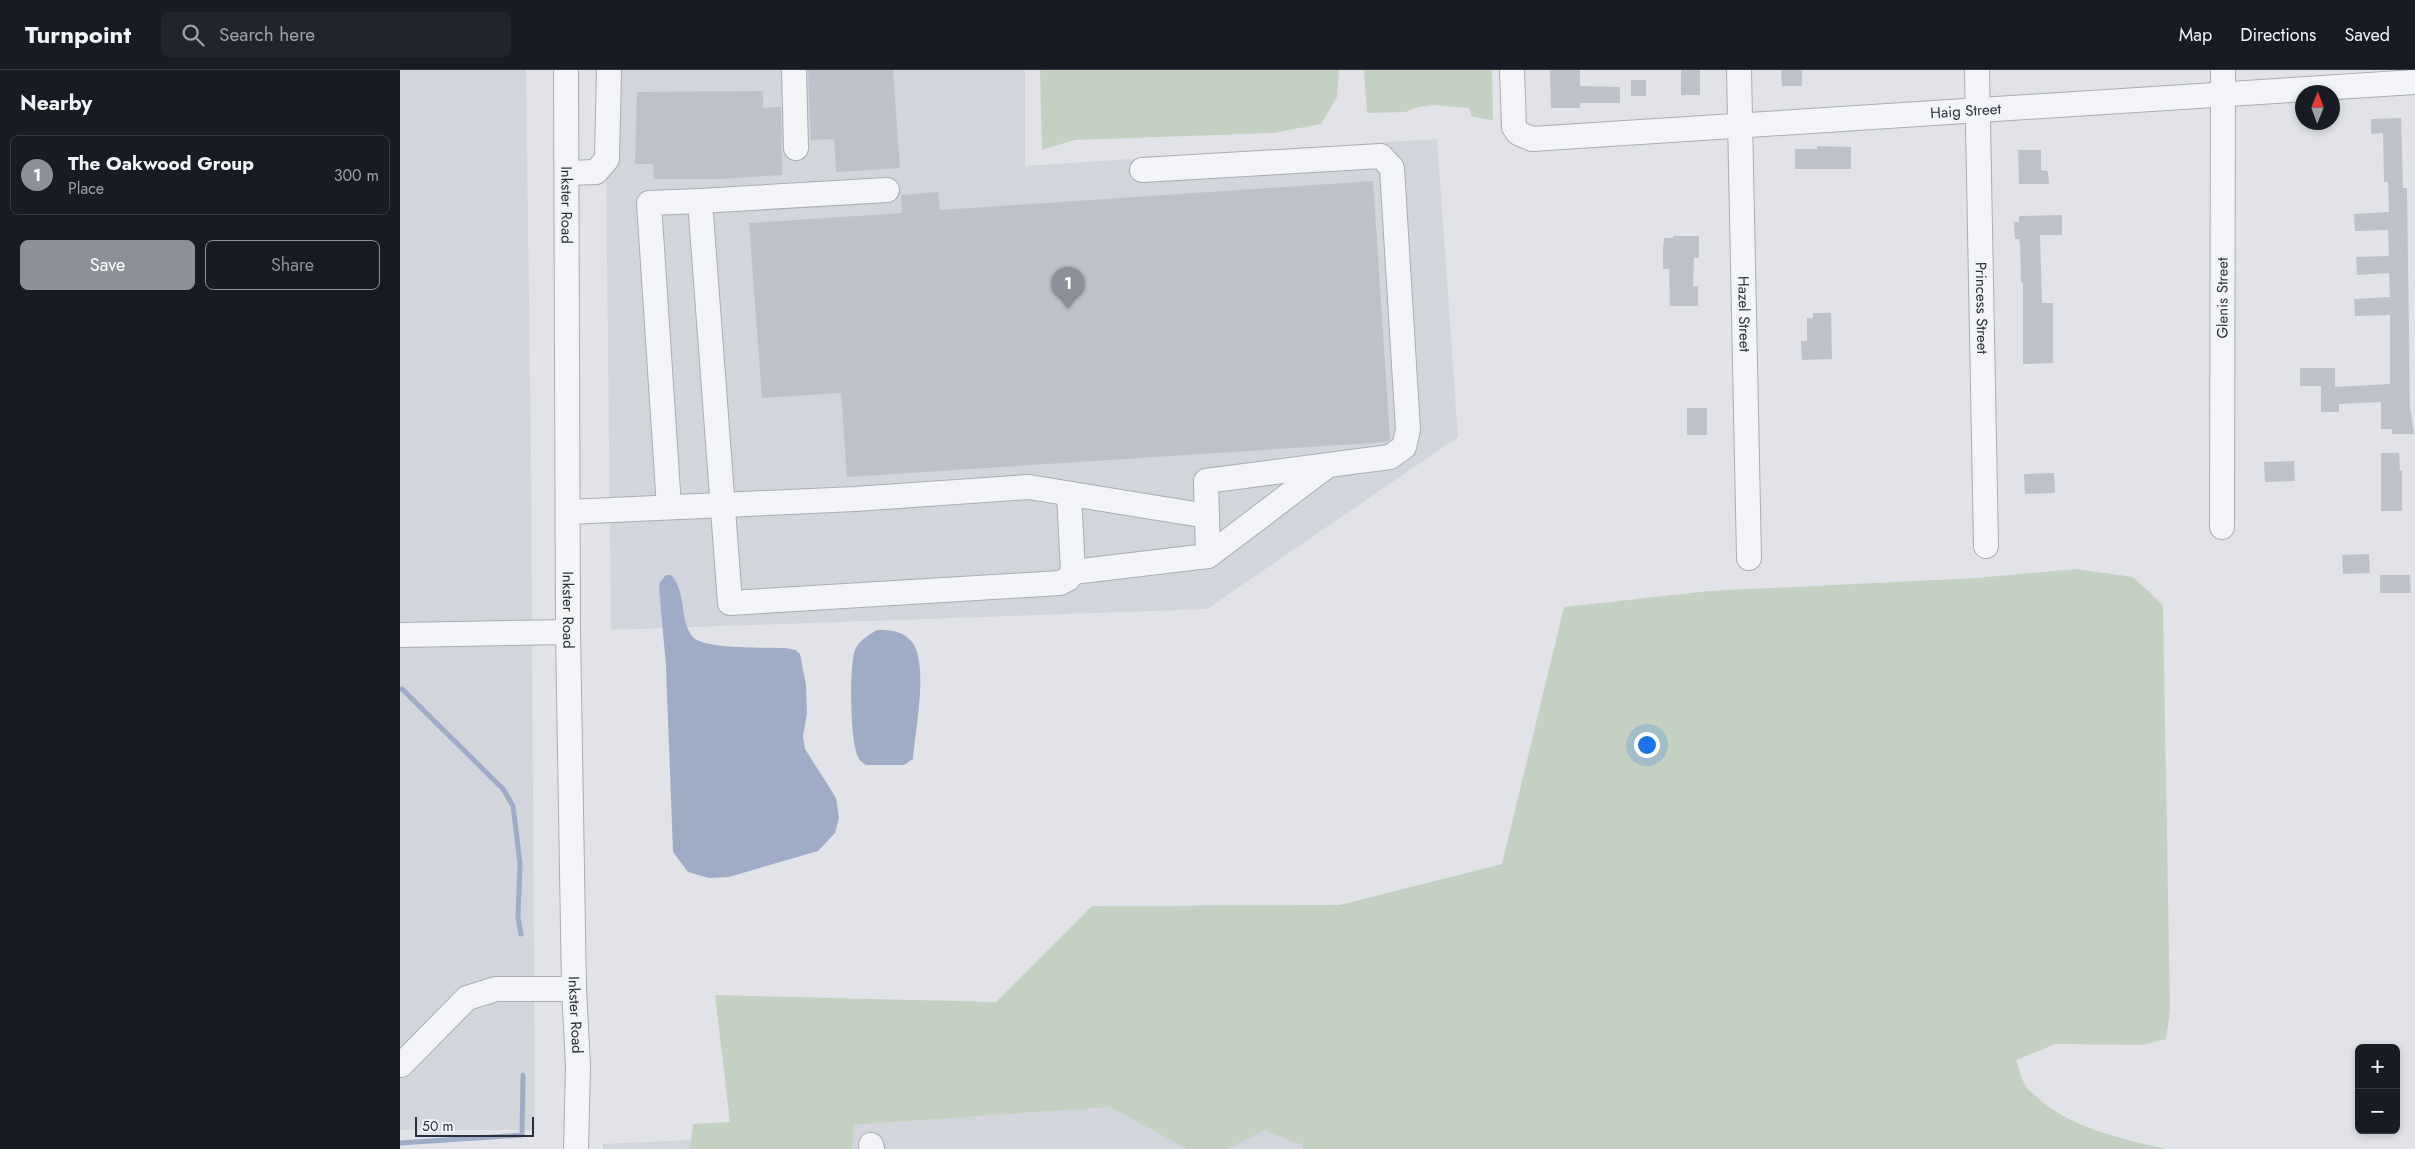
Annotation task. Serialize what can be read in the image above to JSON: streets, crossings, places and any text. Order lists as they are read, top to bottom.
{
  "streets": {
    "street": [
      "Haig Street",
      "Inkster Road",
      "Glenis Street",
      "Princess Street",
      "Hazel Street"
    ]
  },
  "crossings": [
    ["Haig Street", "Glenis Street"],
    ["Haig Street", "Princess Street"],
    ["Haig Street", "Hazel Street"]
  ],
  "scale_bar": "50 m",
  "north": "top",
  "page": {
    "header": "Turnpoint",
    "search": "Search here",
    "nav": ["Map", "Directions", "Saved"],
    "heading": "Nearby",
    "list": [
      {
        "mark": "1",
        "name": "The Oakwood Group",
        "note": "Place",
        "value": "300 m"
      }
    ],
    "buttons": ["Save", "Share"],
    "pins": "1",
    "map_buttons": ["+", "−"],
    "scale": "50 m"
  }
}
